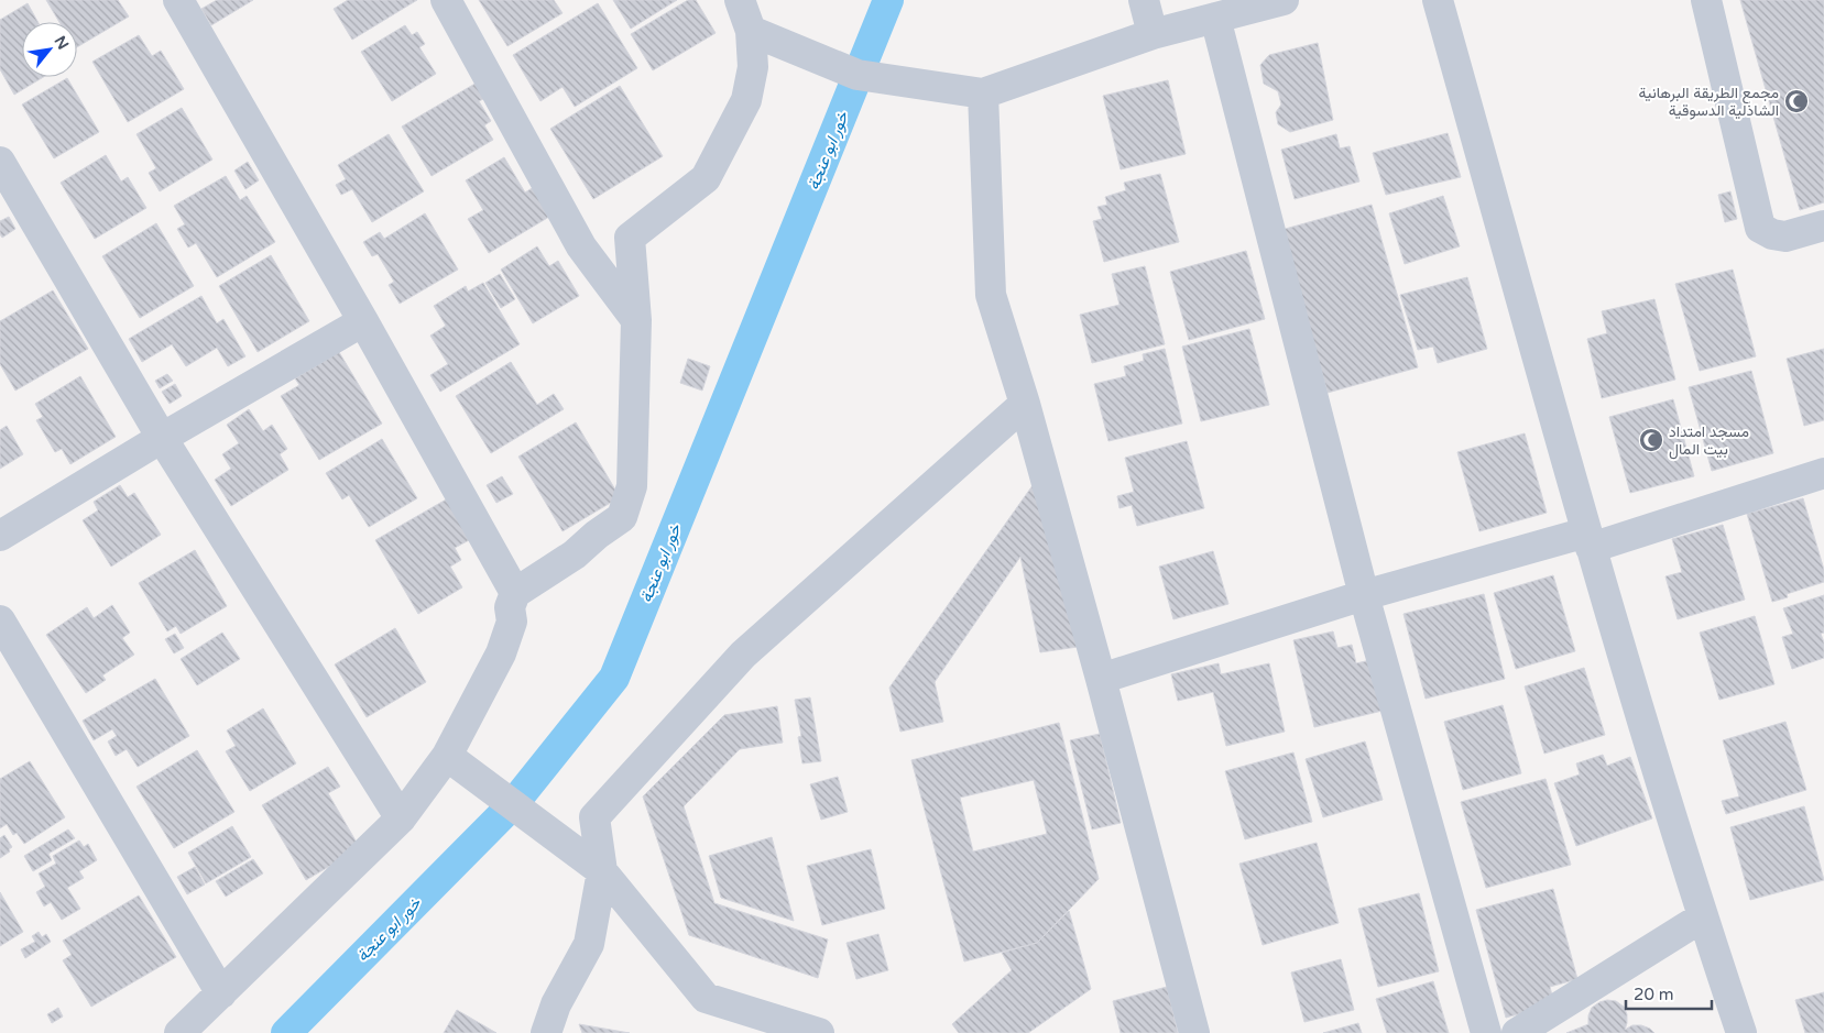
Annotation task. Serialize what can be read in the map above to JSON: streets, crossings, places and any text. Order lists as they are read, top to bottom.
{
  "water": ["خور ابو عنجة"],
  "places": {
    "mosque": ["مجمع الطريقة البرهانية الشاذلية الدسوقية", "مسجد امتداد بيت المال"]
  },
  "scale_bar": "20 m",
  "north": "top right"
}
